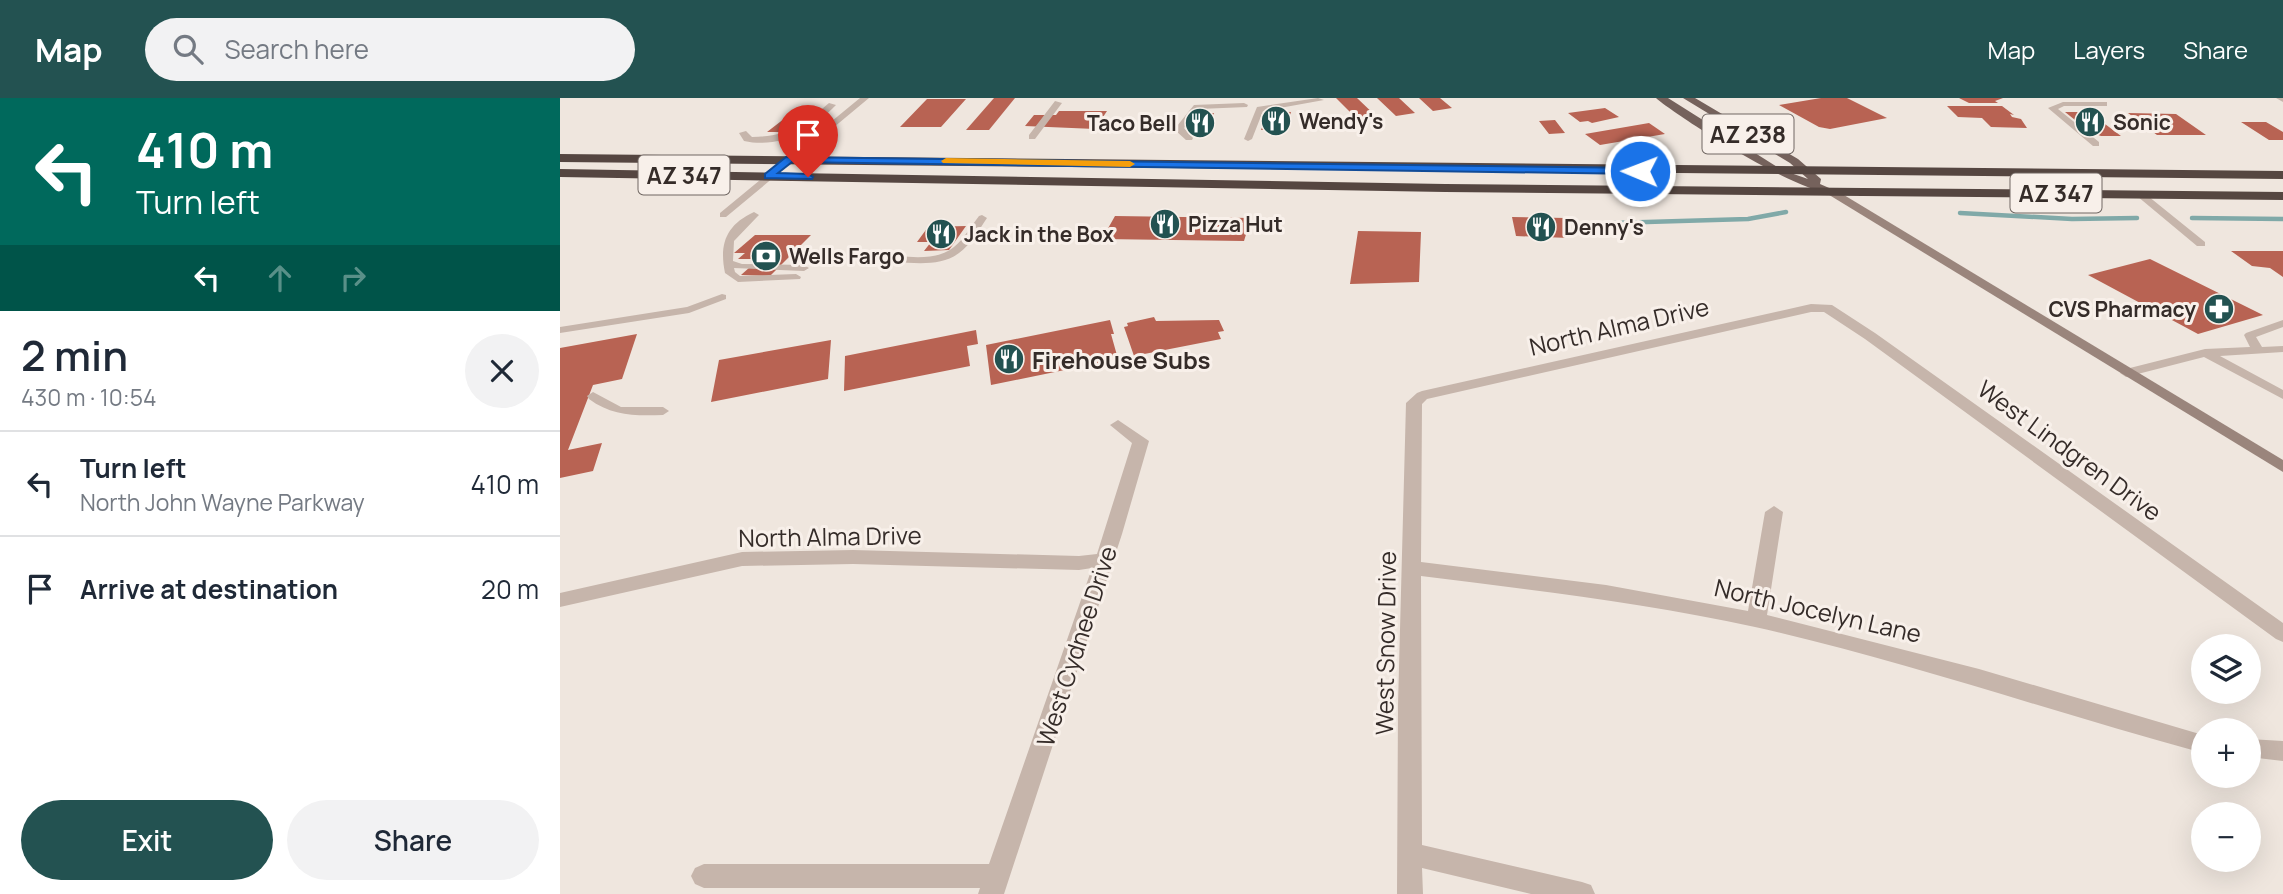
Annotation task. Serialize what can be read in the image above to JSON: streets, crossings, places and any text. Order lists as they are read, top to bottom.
{
  "streets": {
    "highway": ["AZ 347"],
    "main road": ["AZ 238"],
    "street": [
      "North Alma Drive",
      "West Lindgren Drive",
      "North Jocelyn Lane",
      "West Snow Drive",
      "West Cydnee Drive"
    ]
  },
  "crossings": [
    ["AZ 238", "AZ 347"],
    ["North Alma Drive", "West Lindgren Drive"],
    ["North Alma Drive", "West Snow Drive"],
    ["North Alma Drive", "West Cydnee Drive"],
    ["North Jocelyn Lane", "West Snow Drive"]
  ],
  "places": {
    "restaurant": [
      "Wendy's",
      "Sonic",
      "Taco Bell",
      "Pizza Hut",
      "Denny's",
      "Jack in the Box",
      "Firehouse Subs"
    ],
    "bank": ["Wells Fargo"],
    "pharmacy": ["CVS Pharmacy"]
  },
  "page": {
    "header": "Map",
    "search": "Search here",
    "nav": ["Map", "Layers", "Share"],
    "turn": ["410 m", "Turn left"],
    "heading": ["2 min", "430 m · 10:54"],
    "list": [
      {
        "name": "Turn left",
        "note": "North John Wayne Parkway",
        "value": "410 m"
      },
      {
        "name": "Arrive at destination",
        "value": "20 m"
      }
    ],
    "map_buttons": ["+", "−"],
    "buttons": ["Exit", "Share"]
  }
}
